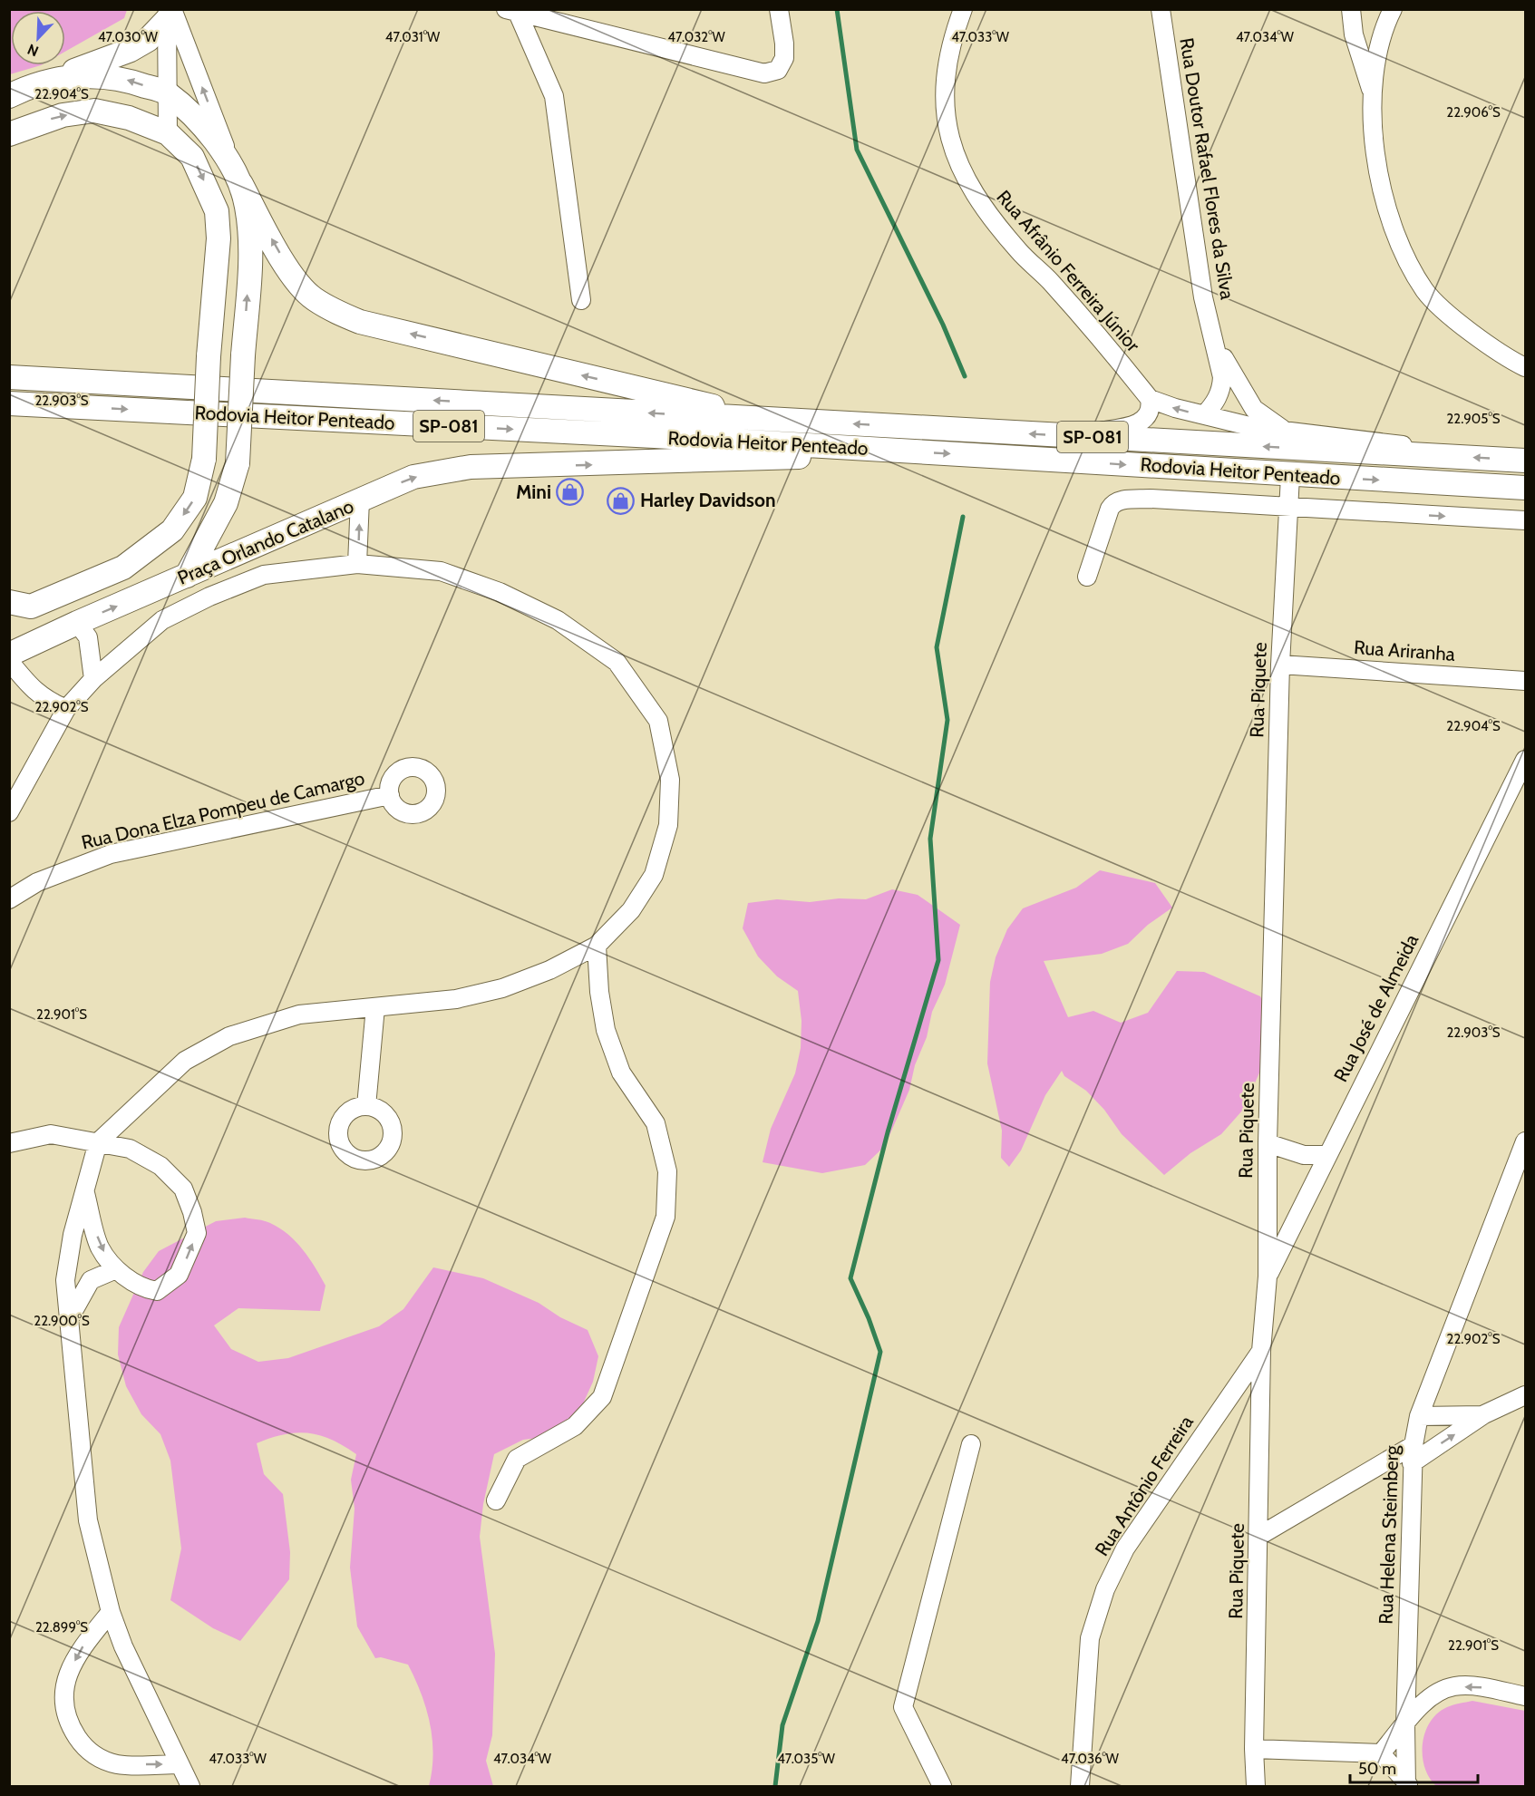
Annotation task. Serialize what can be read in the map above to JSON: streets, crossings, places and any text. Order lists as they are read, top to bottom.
{
  "streets": {
    "main road": ["Rodovia Heitor Penteado", "SP-081", "Praça Orlando Catalano"],
    "street": [
      "Rua Doutor Rafael Flores da Silva",
      "Rua Afrânio Ferreira Júnior",
      "Rua Ariranha",
      "Rua Piquete",
      "Rua Dona Elza Pompeu de Camargo",
      "Rua José de Almeida",
      "Rua Antônio Ferreira",
      "Rua Helena Steimberg"
    ]
  },
  "crossings": [
    ["Rodovia Heitor Penteado", "Rua Piquete"],
    ["Rua Ariranha", "Rua Piquete"],
    ["Rua Piquete", "Rua José de Almeida"],
    ["Rua Piquete", "Rua Antônio Ferreira"]
  ],
  "places": {
    "shop": ["Mini", "Harley Davidson"]
  },
  "scale_bar": "50 m",
  "north": "bottom left",
  "coordinates": [
    "47.032°W",
    "47.033°W",
    "47.034°W",
    "47.030°W",
    "47.031°W",
    "22.904°S",
    "22.906°S",
    "22.903°S",
    "22.905°S",
    "22.902°S",
    "22.901°S",
    "22.900°S",
    "22.899°S",
    "47.035°W",
    "47.036°W"
  ]
}
